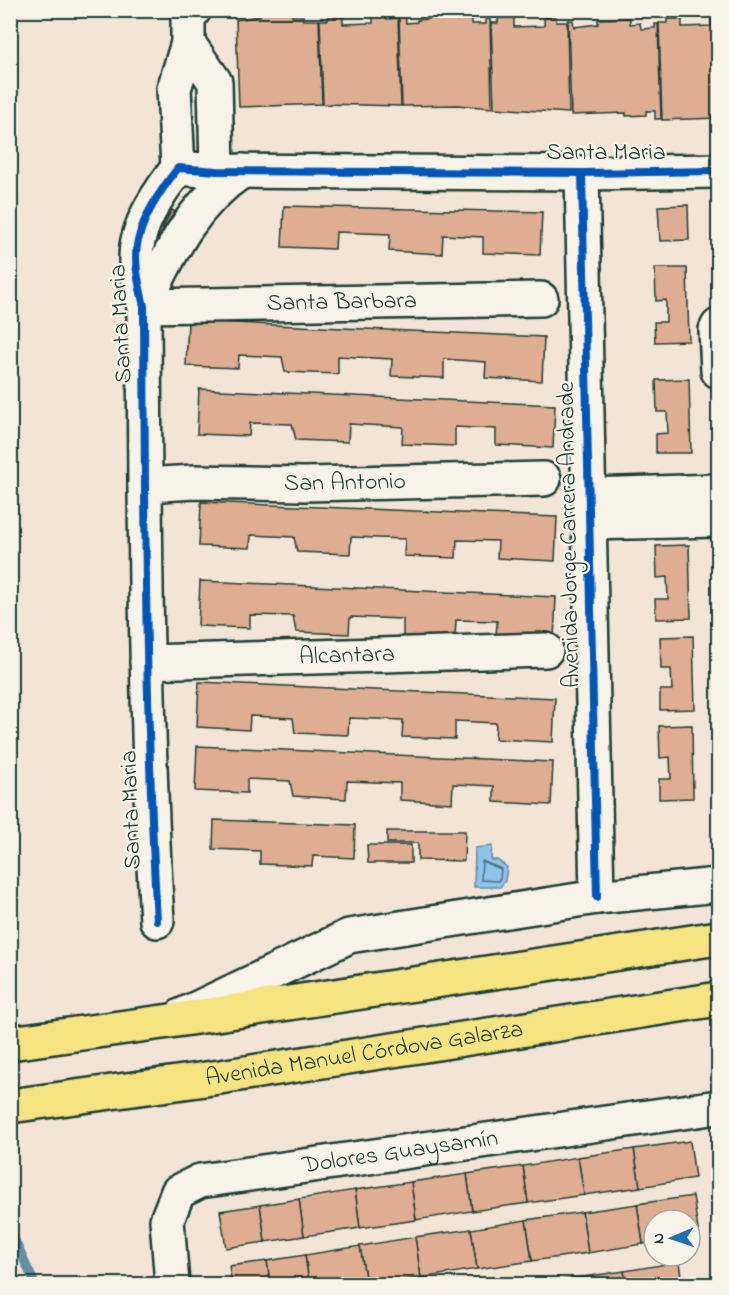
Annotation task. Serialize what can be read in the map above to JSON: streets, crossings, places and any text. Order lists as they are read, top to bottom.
{
  "streets": {
    "main road": ["Avenida Manuel Córdova Galarza"],
    "street": [
      "Santa Maria",
      "Santa Barbara",
      "San Antonio",
      "Avenida Jorge Carrera Andrade",
      "Alcantara",
      "Dolores Guaysamín"
    ]
  },
  "crossings": [
    ["Santa Maria", "Santa Barbara"],
    ["Santa Maria", "San Antonio"],
    ["Santa Maria", "Avenida Jorge Carrera Andrade"],
    ["Santa Maria", "Alcantara"]
  ],
  "north": "left"
}
